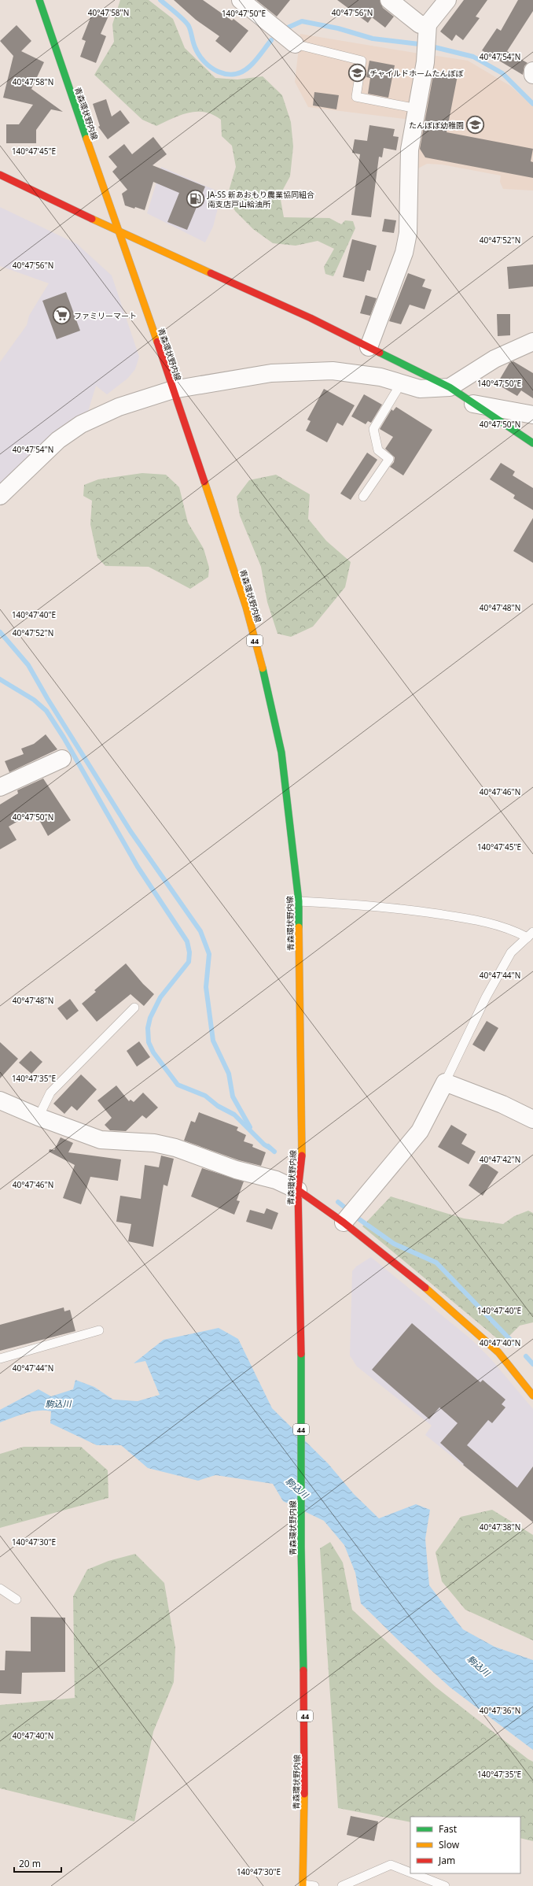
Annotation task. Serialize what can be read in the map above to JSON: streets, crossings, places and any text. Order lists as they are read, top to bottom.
{
  "streets": {
    "main road": ["青森環状野内線", "44"]
  },
  "water": ["駒込川"],
  "places": {
    "school or university": ["チャイルドホームたんぽぽ", "たんぽぽ幼稚園"],
    "fuel station": ["JA-SS 新あおもり農業協同組合 南支店戸山給油所"],
    "supermarket": ["ファミリーマート"]
  },
  "legend": ["Fast", "Slow", "Jam"],
  "scale_bar": "20 m",
  "coordinates": [
    "40°47'58\"N",
    "40°47'56\"N",
    "140°47'50\"E",
    "40°47'54\"N",
    "140°47'45\"E",
    "40°47'52\"N",
    "40°47'50\"N",
    "40°47'48\"N",
    "140°47'40\"E",
    "40°47'46\"N",
    "40°47'44\"N",
    "140°47'35\"E",
    "40°47'42\"N",
    "40°47'40\"N",
    "40°47'38\"N",
    "140°47'30\"E",
    "40°47'36\"N"
  ]
}
